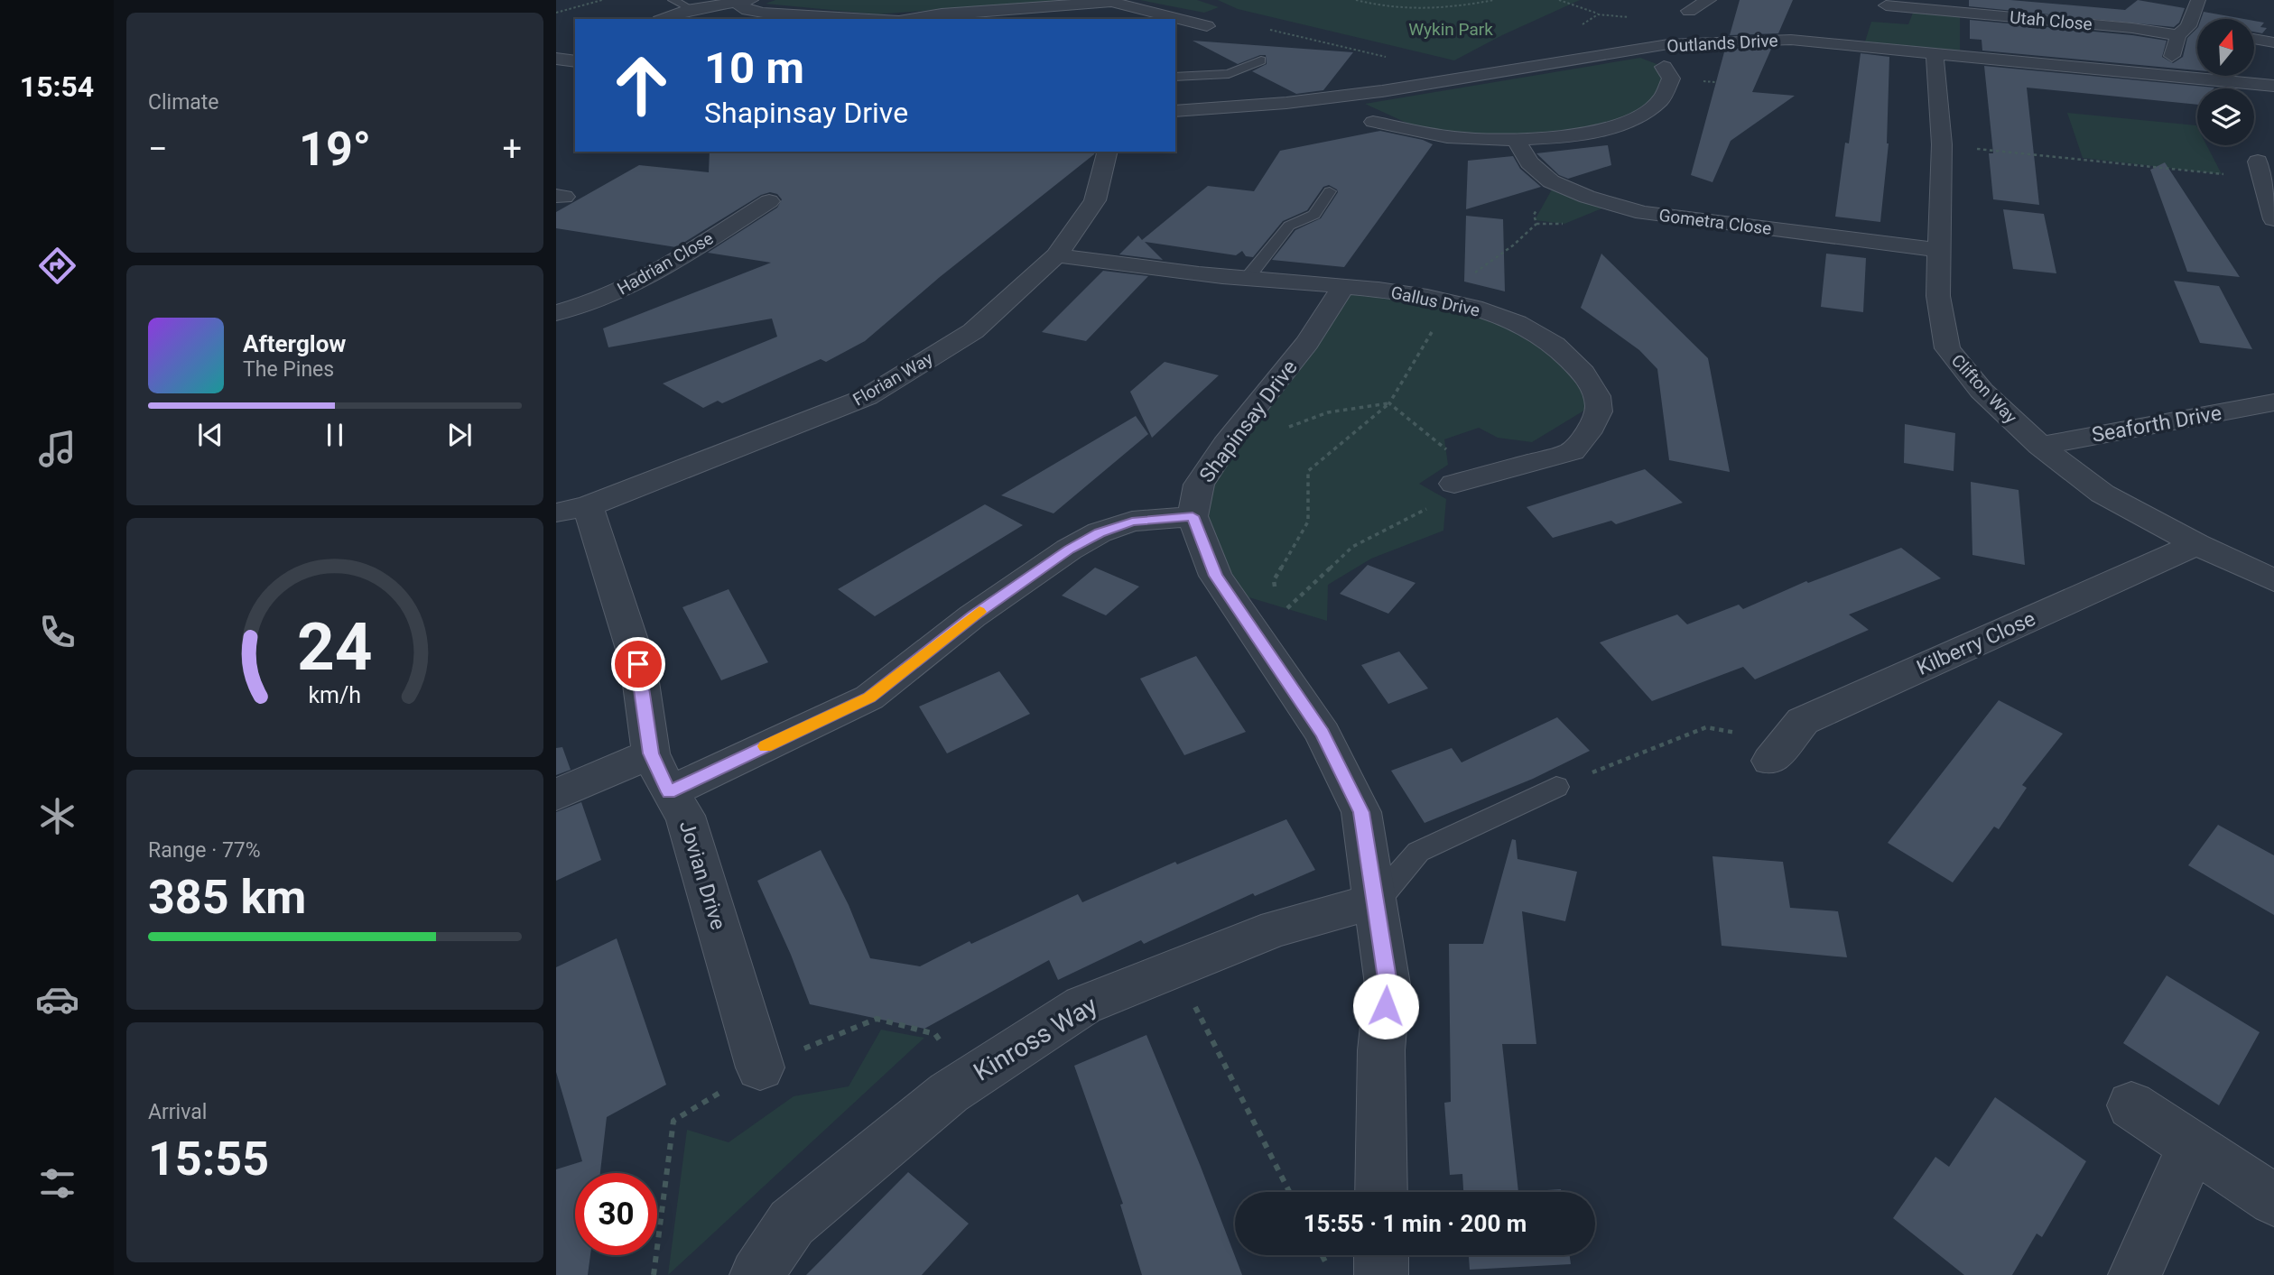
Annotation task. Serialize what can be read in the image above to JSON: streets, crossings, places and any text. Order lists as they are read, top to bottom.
{
  "streets": {
    "street": [
      "Utah Close",
      "Outlands Drive",
      "Gometra Close",
      "Hadrian Close",
      "Gallus Drive",
      "Florian Way",
      "Clifton Way",
      "Shapinsay Drive",
      "Seaforth Drive",
      "Kilberry Close",
      "Jovian Drive",
      "Kinross Way"
    ]
  },
  "crossings": [
    ["Outlands Drive", "Clifton Way"],
    ["Gometra Close", "Clifton Way"],
    ["Gallus Drive", "Florian Way"],
    ["Gallus Drive", "Shapinsay Drive"],
    ["Florian Way", "Jovian Drive"],
    ["Clifton Way", "Seaforth Drive"],
    ["Clifton Way", "Kilberry Close"]
  ],
  "parks": ["Wykin Park"],
  "north": "top",
  "page": {
    "tabs": "15:54",
    "tile": [
      "Climate",
      ["Range · 77%", "385 km"],
      ["Arrival", "15:55"]
    ],
    "turn": ["10 m", "Shapinsay Drive"],
    "heat": ["−", "19°", "+"],
    "song": ["Afterglow", "The Pines"],
    "limit": "30",
    "trip": "15:55 · 1 min · 200 m",
    "gauge": ["24", "km/h"]
  }
}
